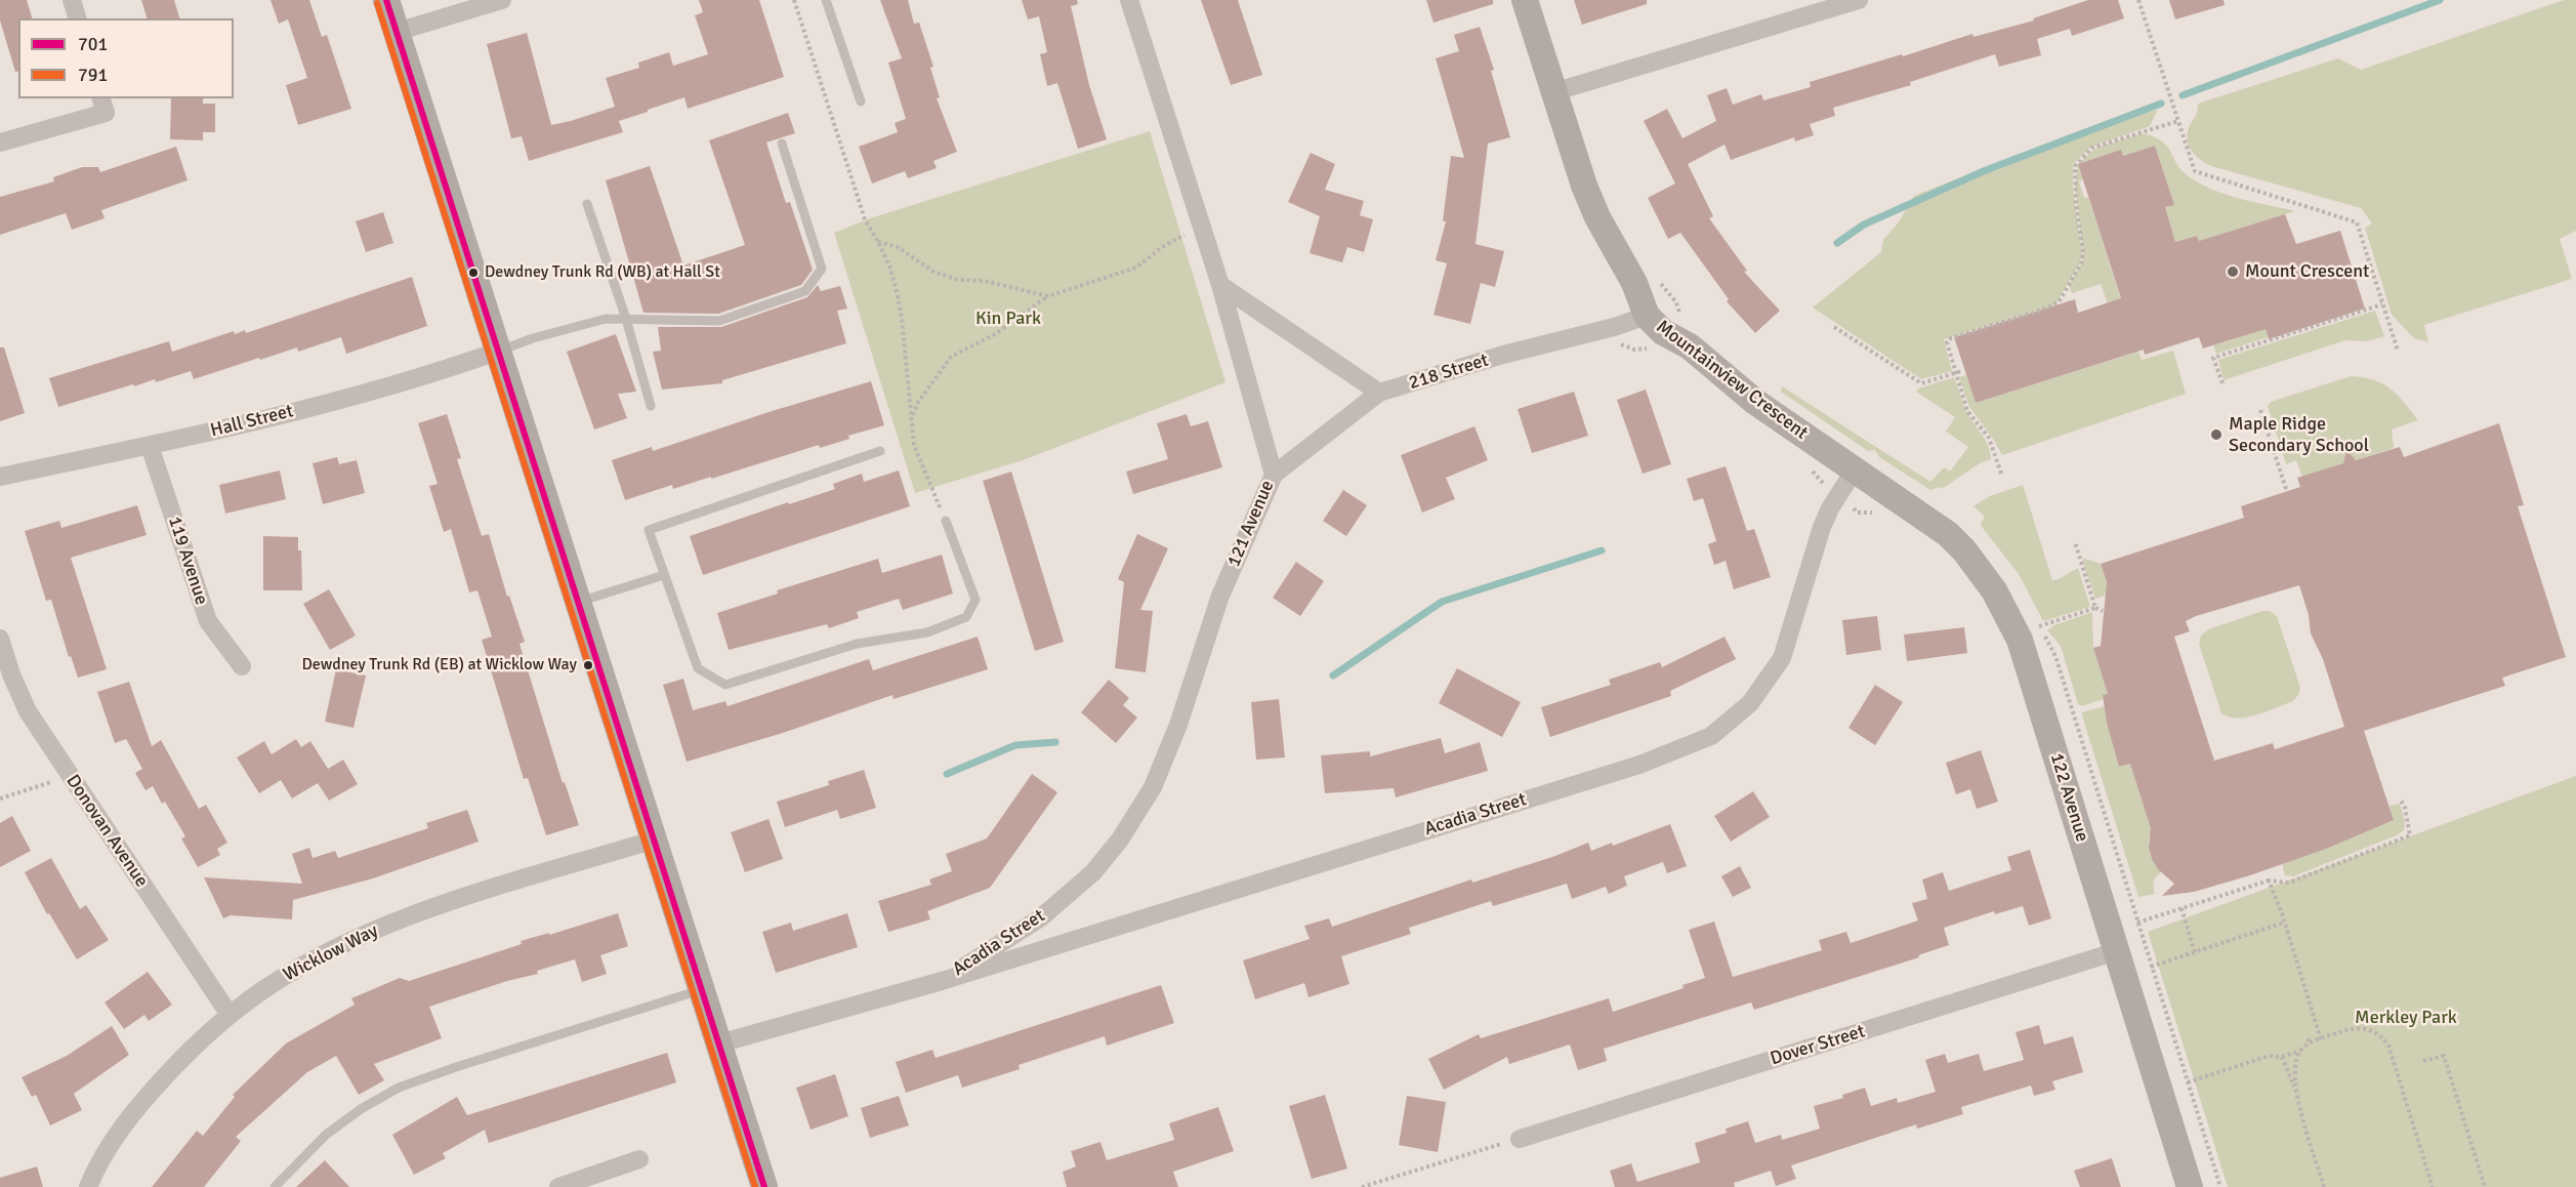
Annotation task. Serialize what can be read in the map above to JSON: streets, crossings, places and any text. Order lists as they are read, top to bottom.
{
  "streets": {
    "street": [
      "218 Street",
      "Mountainview Crescent",
      "Hall Street",
      "121 Avenue",
      "119 Avenue",
      "122 Avenue",
      "Acadia Street",
      "Donovan Avenue",
      "Wicklow Way",
      "Dover Street"
    ]
  },
  "crossings": [
    ["218 Street", "Mountainview Crescent"],
    ["218 Street", "121 Avenue"],
    ["Mountainview Crescent", "122 Avenue"],
    ["Mountainview Crescent", "Acadia Street"],
    ["Hall Street", "119 Avenue"],
    ["121 Avenue", "Acadia Street"],
    ["122 Avenue", "Acadia Street"],
    ["122 Avenue", "Dover Street"],
    ["Donovan Avenue", "Wicklow Way"]
  ],
  "parks": ["Kin Park", "Merkley Park"],
  "places": [
    "Mount Crescent",
    "Dewdney Trunk Rd (WB) at Hall St",
    "Maple Ridge Secondary School",
    "Dewdney Trunk Rd (EB) at Wicklow Way"
  ],
  "lines": ["transit line 701", "transit line 791"],
  "legend": ["701", "791"]
}
